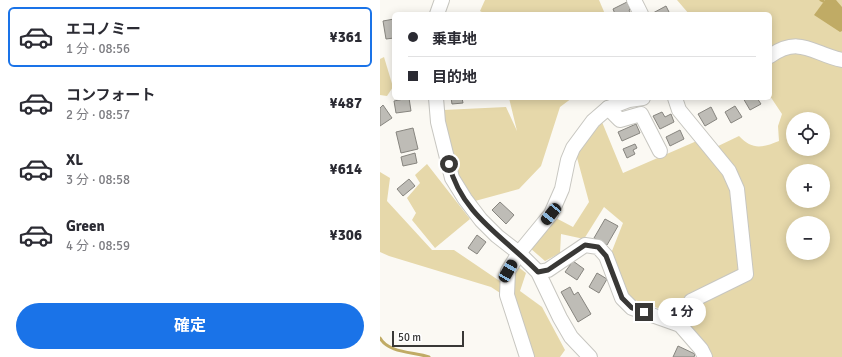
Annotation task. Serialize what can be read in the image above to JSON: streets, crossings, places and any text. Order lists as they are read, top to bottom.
{
  "scale_bar": "50 m",
  "page": {
    "list": [
      {
        "name": "エコノミー",
        "note": "1 分 · 08:56",
        "value": "¥361"
      },
      {
        "name": "コンフォート",
        "note": "2 分 · 08:57",
        "value": "¥487"
      },
      {
        "name": "XL",
        "note": "3 分 · 08:58",
        "value": "¥614"
      },
      {
        "name": "Green",
        "note": "4 分 · 08:59",
        "value": "¥306"
      }
    ],
    "banner": ["乗車地", "目的地"],
    "map_buttons": ["+", "−"],
    "buttons": "確定",
    "bubble": "1 分",
    "scale": "50 m"
  }
}
